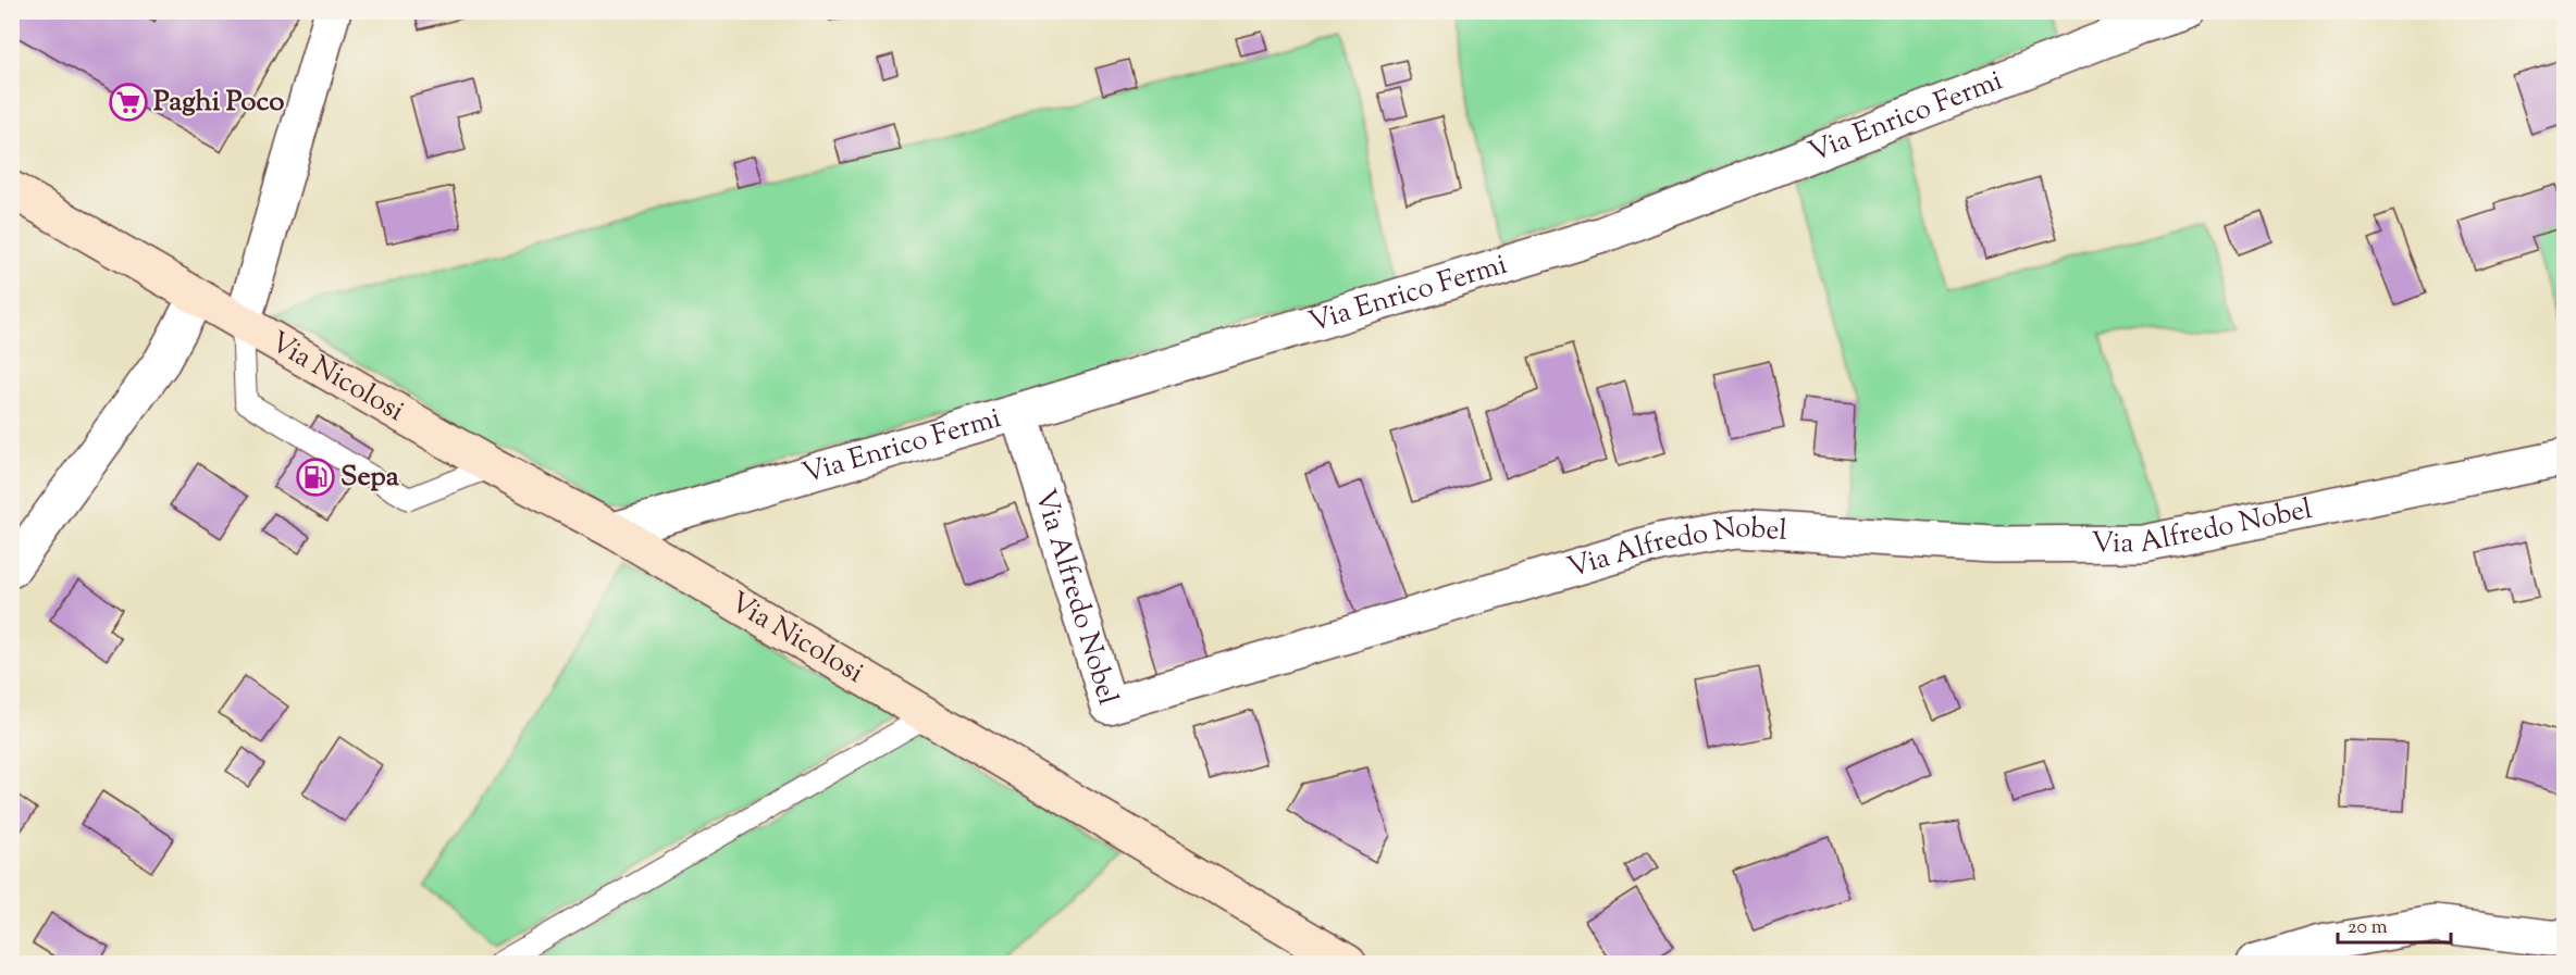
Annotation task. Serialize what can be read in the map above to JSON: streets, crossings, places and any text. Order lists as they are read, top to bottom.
{
  "streets": {
    "main road": ["Via Nicolosi"],
    "street": ["Via Enrico Fermi", "Via Alfredo Nobel"]
  },
  "crossings": [
    ["Via Enrico Fermi", "Via Nicolosi"],
    ["Via Enrico Fermi", "Via Alfredo Nobel"]
  ],
  "places": {
    "supermarket": ["Paghi Poco"],
    "fuel station": ["Sepa"]
  },
  "scale_bar": "20 m"
}
